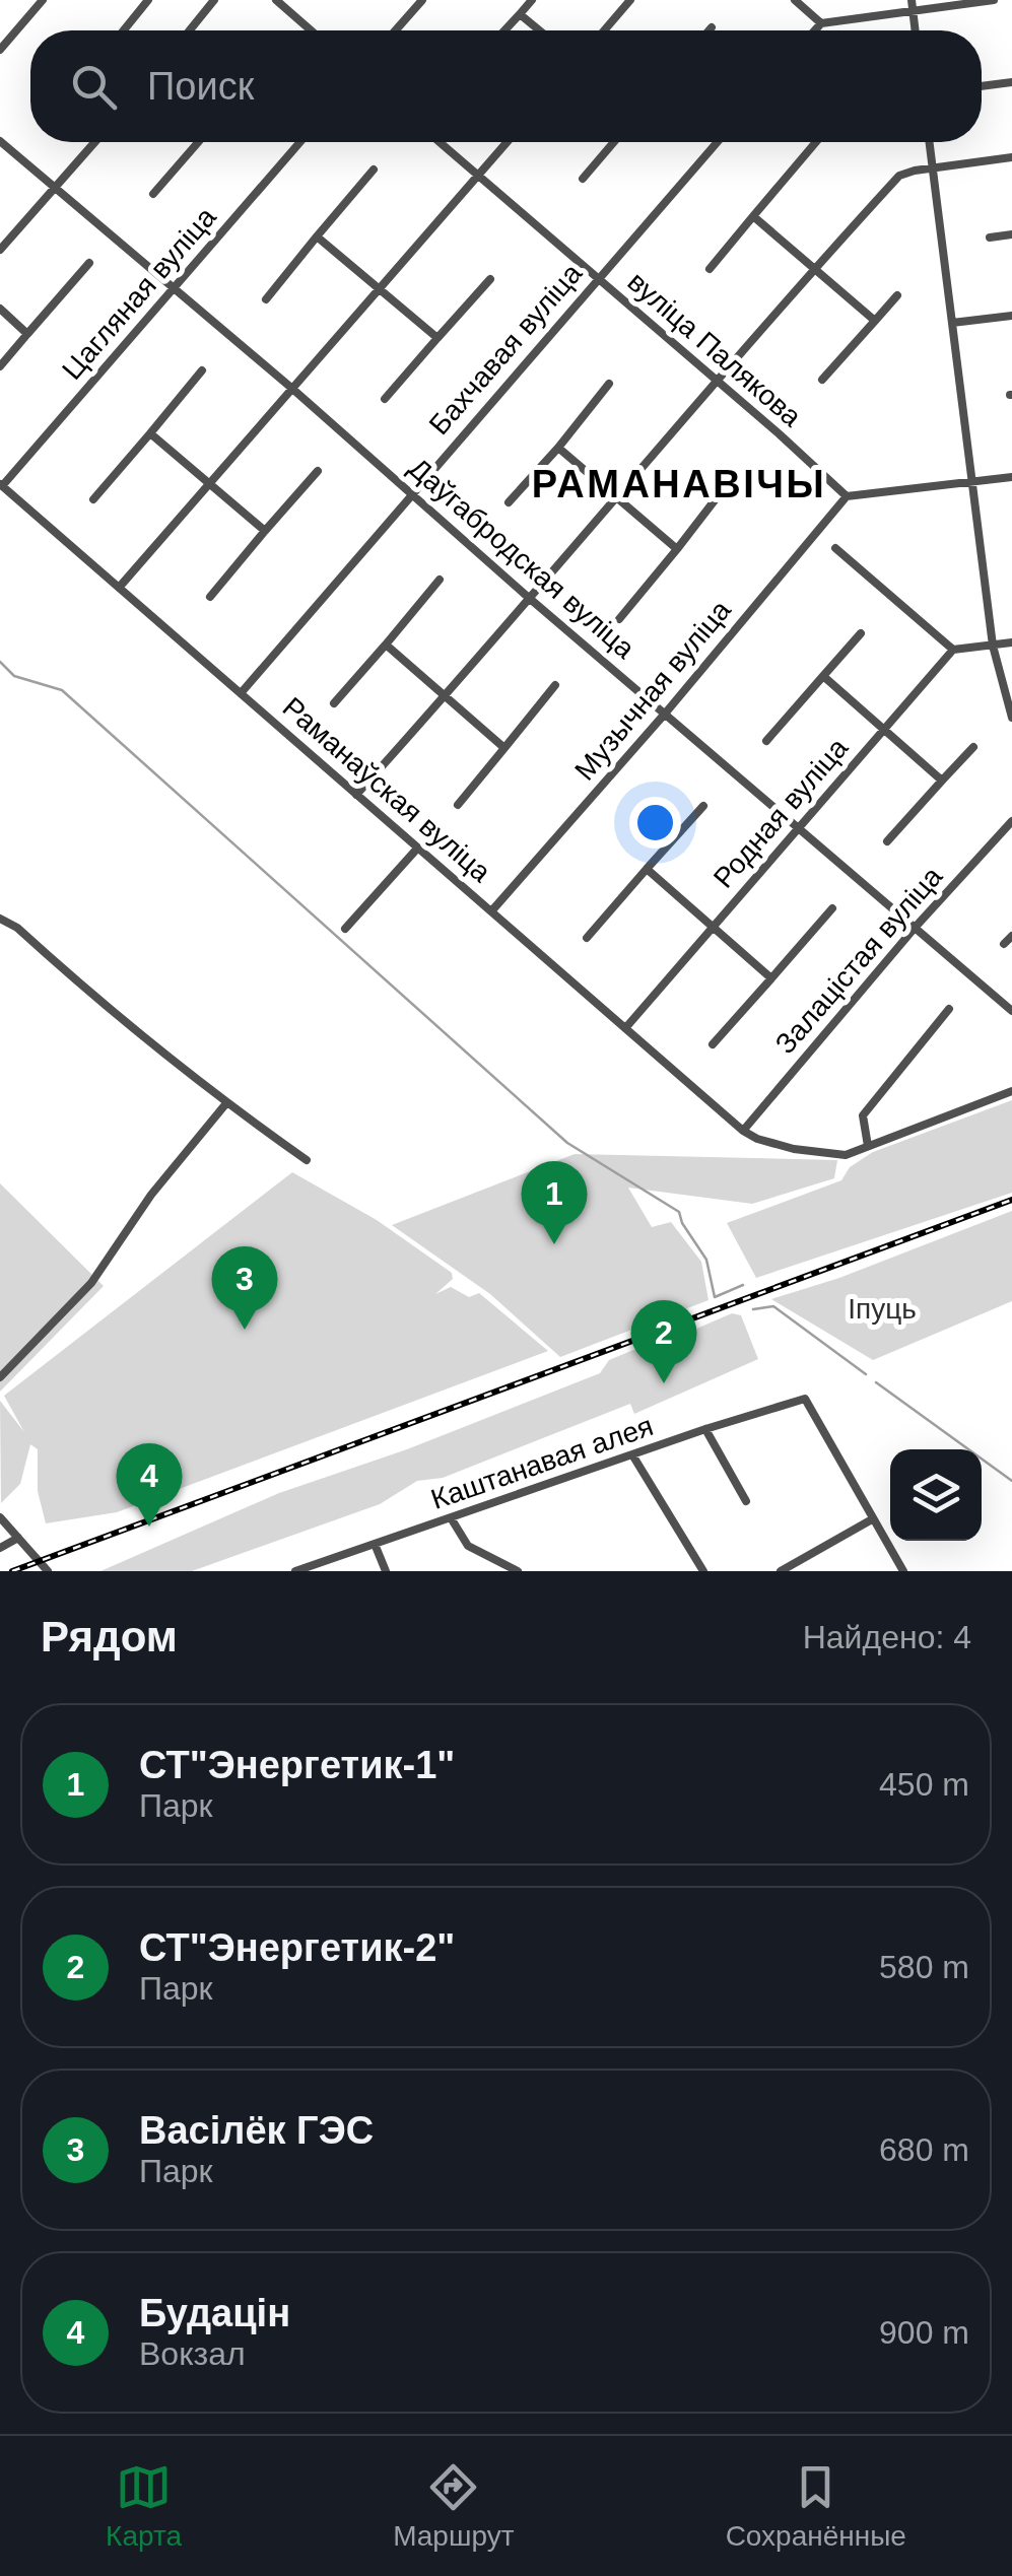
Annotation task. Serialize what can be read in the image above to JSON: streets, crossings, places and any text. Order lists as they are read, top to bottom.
{
  "streets": {
    "street": [
      "Цагляная вуліца",
      "Бахчавая вуліца",
      "вуліца Палякова",
      "Даўгабродская вуліца",
      "Музычная вуліца",
      "Раманаўская вуліца",
      "Родная вуліца",
      "Залацістая вуліца",
      "Каштанавая алея"
    ]
  },
  "crossings": [
    ["Цагляная вуліца", "Даўгабродская вуліца"],
    ["Цагляная вуліца", "Раманаўская вуліца"],
    ["Бахчавая вуліца", "вуліца Палякова"],
    ["Бахчавая вуліца", "Даўгабродская вуліца"],
    ["Бахчавая вуліца", "Раманаўская вуліца"],
    ["вуліца Палякова", "Музычная вуліца"],
    ["Даўгабродская вуліца", "Музычная вуліца"],
    ["Даўгабродская вуліца", "Родная вуліца"],
    ["Даўгабродская вуліца", "Залацістая вуліца"],
    ["Музычная вуліца", "Раманаўская вуліца"],
    ["Раманаўская вуліца", "Родная вуліца"],
    ["Раманаўская вуліца", "Залацістая вуліца"]
  ],
  "districts": ["РАМАНАВІЧЫ"],
  "parks": ["Іпуць"],
  "page": {
    "search": "Поиск",
    "pins": [
      "1",
      "3",
      "2",
      "4"
    ],
    "heading": ["Рядом", "Найдено: 4"],
    "list": [
      {
        "mark": "1",
        "name": "СТ\"Энергетик-1\"",
        "note": "Парк",
        "value": "450 m"
      },
      {
        "mark": "2",
        "name": "СТ\"Энергетик-2\"",
        "note": "Парк",
        "value": "580 m"
      },
      {
        "mark": "3",
        "name": "Васілёк ГЭС",
        "note": "Парк",
        "value": "680 m"
      },
      {
        "mark": "4",
        "name": "Будацін",
        "note": "Вокзал",
        "value": "900 m"
      }
    ],
    "nav": ["Карта", "Маршрут", "Сохранённые"]
  }
}
